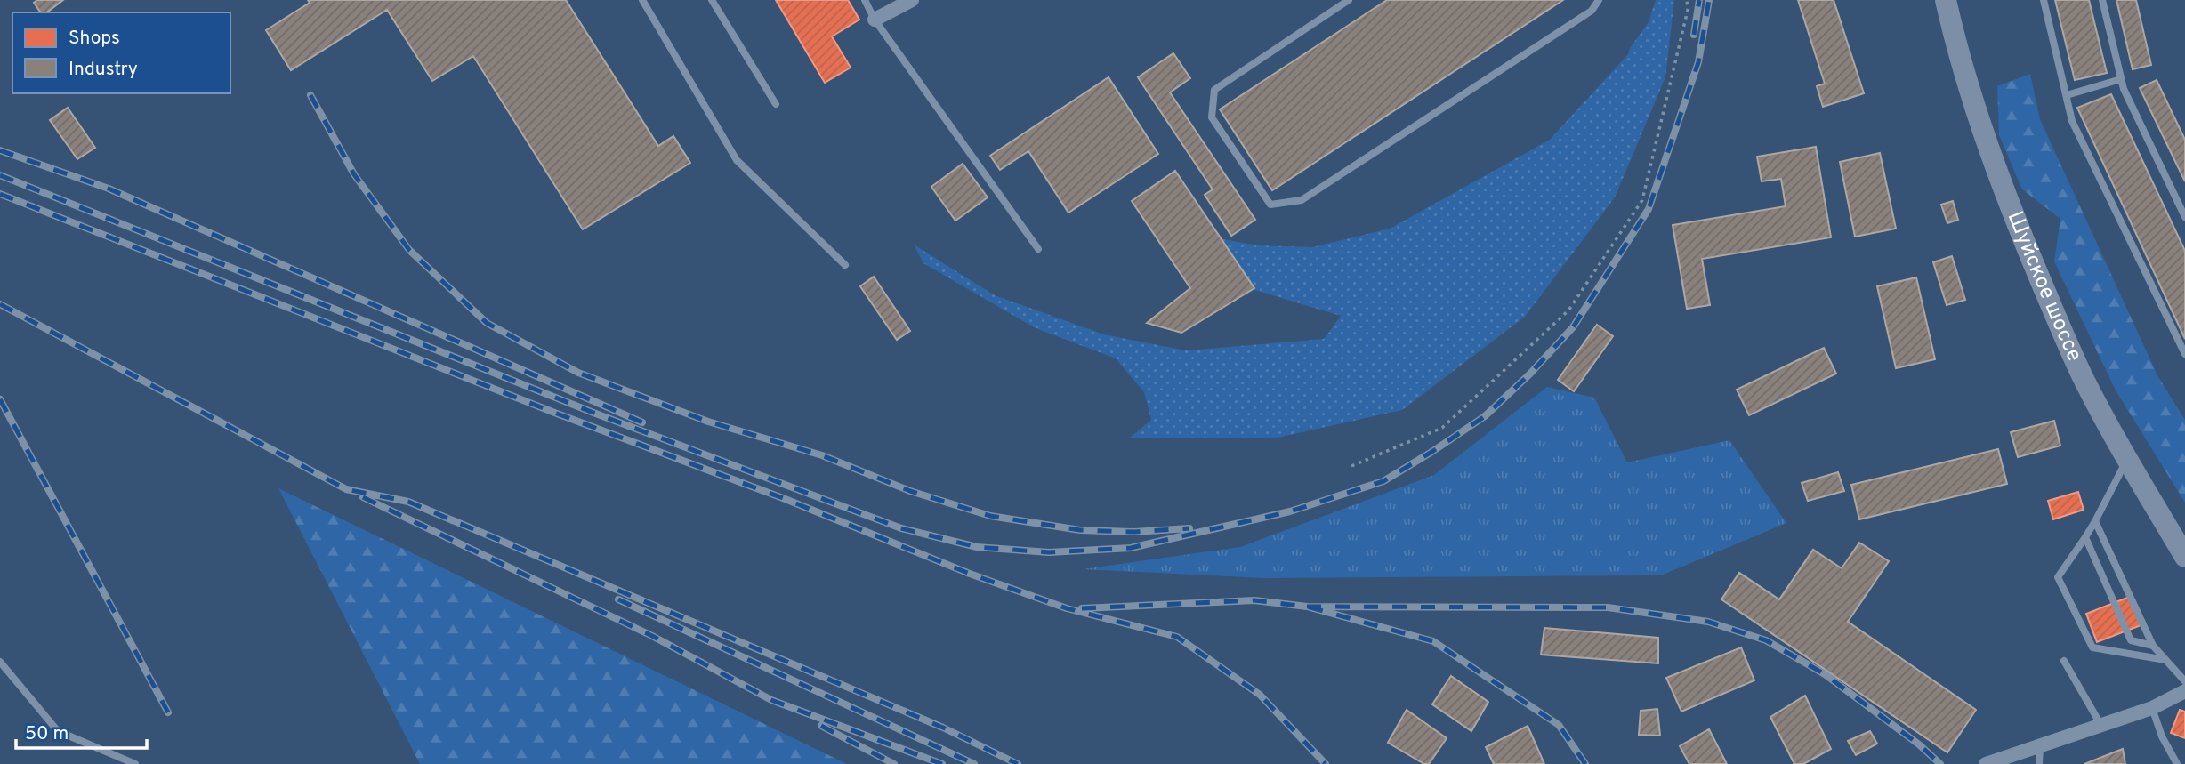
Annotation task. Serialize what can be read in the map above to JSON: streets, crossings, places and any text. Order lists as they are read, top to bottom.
{
  "streets": {
    "main road": ["Шуйское шоссе"]
  },
  "legend": ["Shops", "Industry"],
  "scale_bar": "50 m"
}
